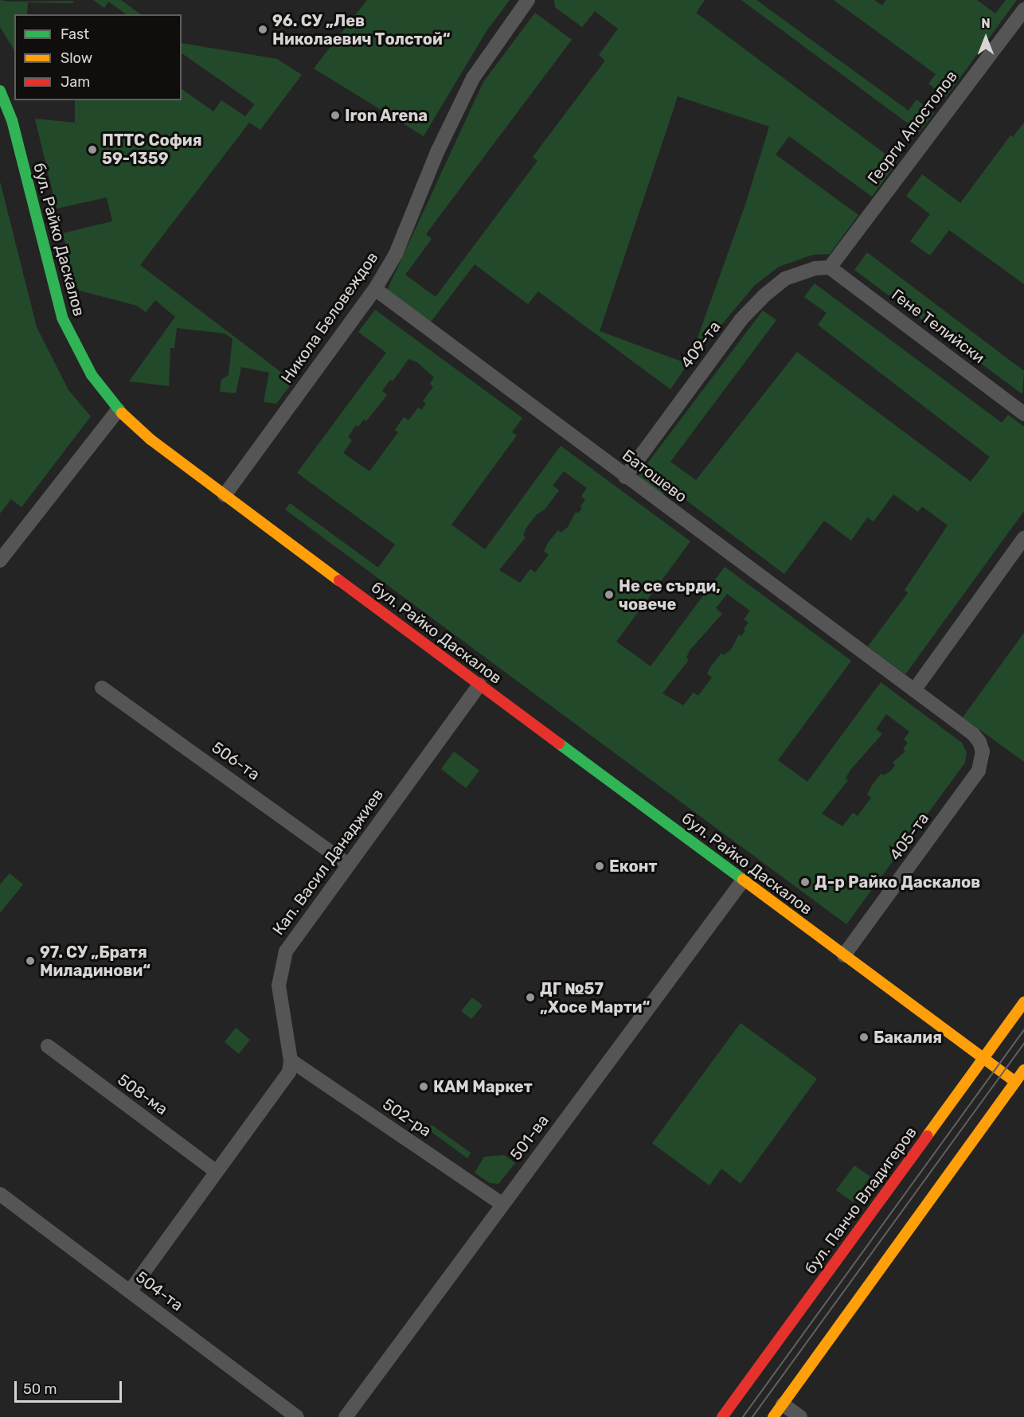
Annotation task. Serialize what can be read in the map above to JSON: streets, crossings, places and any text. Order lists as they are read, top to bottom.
{
  "streets": {
    "street": [
      "Георги Апостолов",
      "бул. Райко Даскалов",
      "Никола Беловеждов",
      "Гене Телийски",
      "409-та",
      "Батошево",
      "506-та",
      "405-та",
      "Кап. Васил Данаджиев",
      "508-ма",
      "502-ра",
      "501-ва",
      "бул. Панчо Владигеров",
      "504-та"
    ]
  },
  "crossings": [
    ["Георги Апостолов", "Гене Телийски"],
    ["Георги Апостолов", "409-та"],
    ["бул. Райко Даскалов", "Никола Беловеждов"],
    ["бул. Райко Даскалов", "405-та"],
    ["бул. Райко Даскалов", "Кап. Васил Данаджиев"],
    ["бул. Райко Даскалов", "501-ва"],
    ["бул. Райко Даскалов", "бул. Панчо Владигеров"],
    ["Никола Беловеждов", "Батошево"],
    ["Гене Телийски", "409-та"],
    ["409-та", "Батошево"],
    ["Батошево", "405-та"],
    ["506-та", "Кап. Васил Данаджиев"],
    ["Кап. Васил Данаджиев", "502-ра"],
    ["502-ра", "501-ва"]
  ],
  "places": [
    "96. СУ „Лев Николаевич Толстой“",
    "Iron Arena",
    "ПТТС София 59-1359",
    "Не се сърди, човече",
    "Еконт",
    "Д-р Райко Даскалов",
    "97. СУ „Братя Миладинови“",
    "ДГ №57 „Хосе Марти“",
    "Бакалия",
    "КАМ Маркет"
  ],
  "legend": ["Fast", "Slow", "Jam"],
  "scale_bar": "50 m",
  "north": "top"
}
